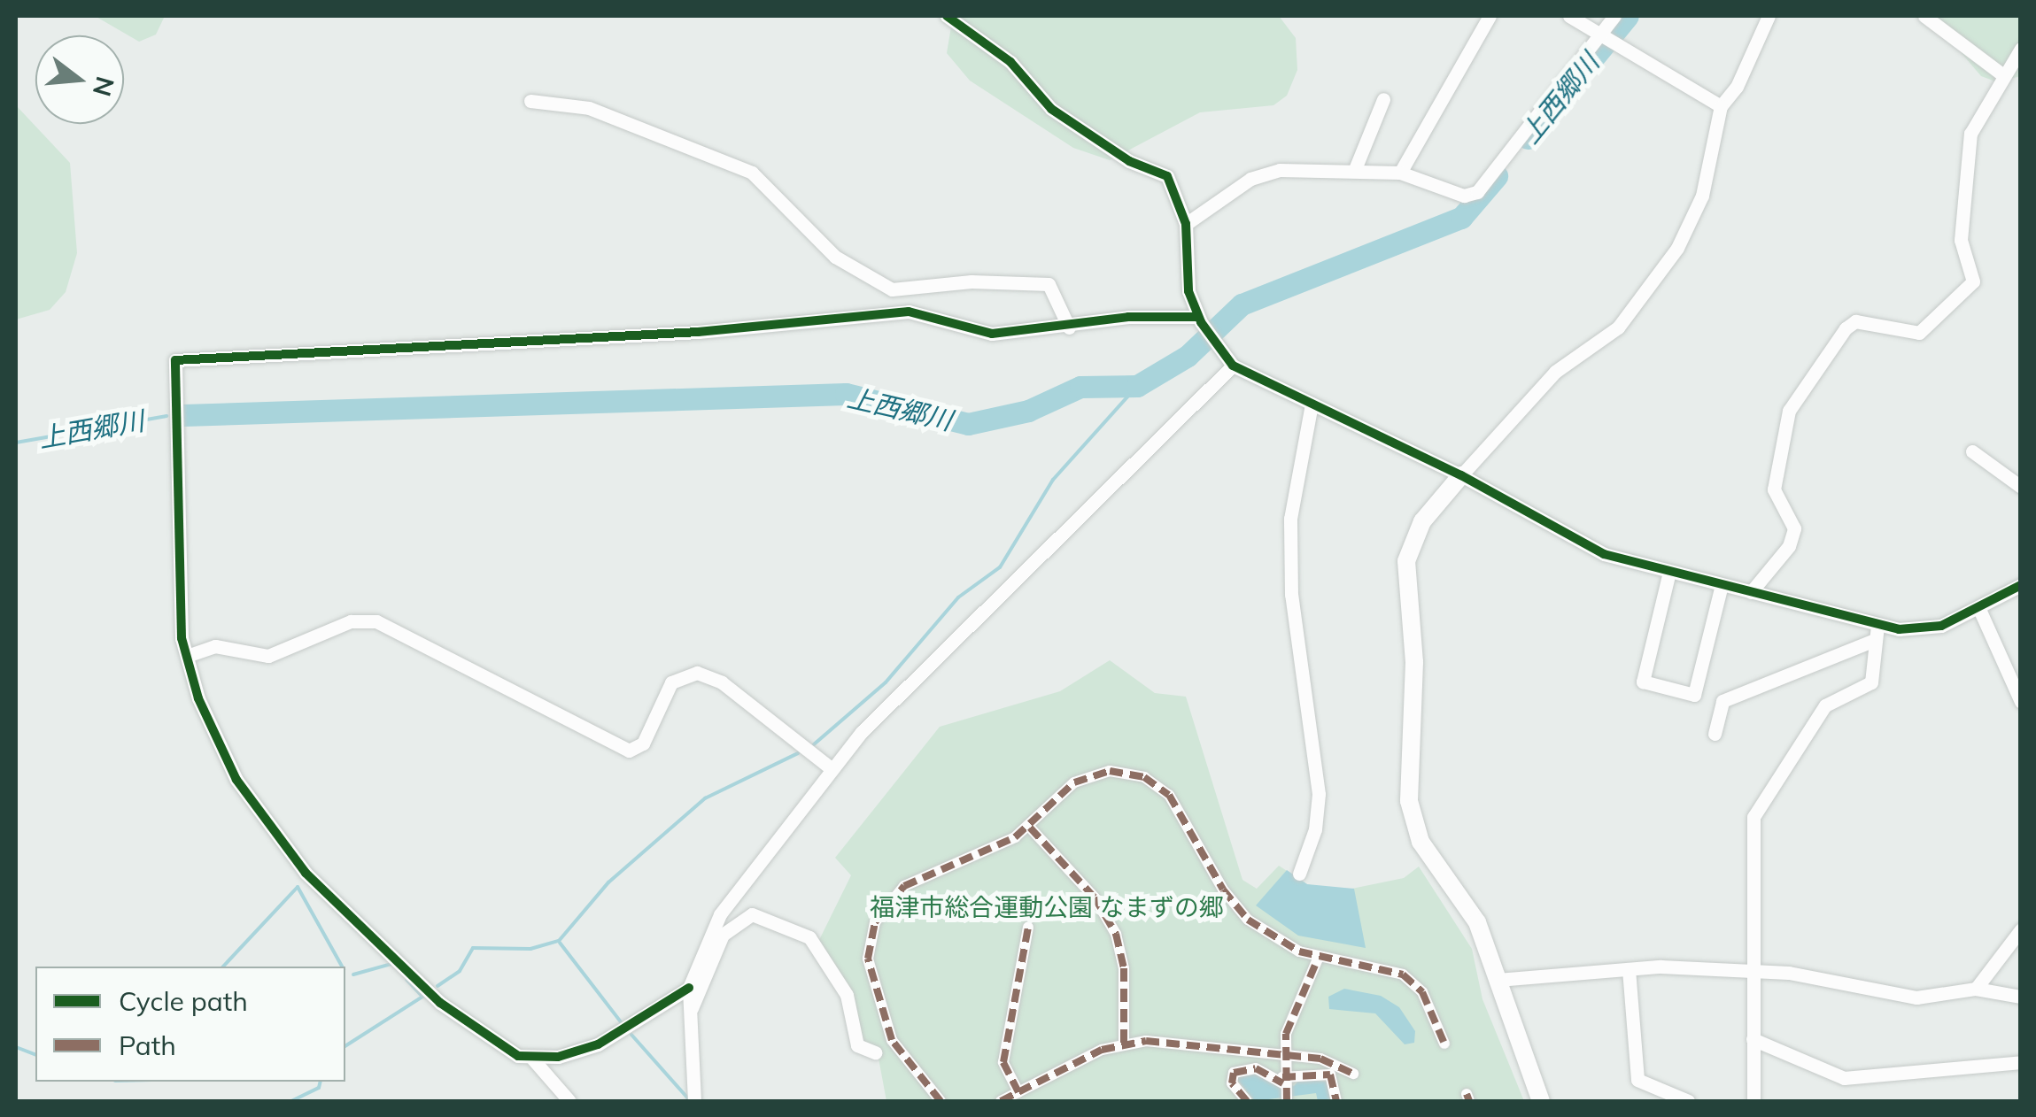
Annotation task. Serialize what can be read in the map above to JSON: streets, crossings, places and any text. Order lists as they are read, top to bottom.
{
  "water": ["上西郷川"],
  "parks": ["福津市総合運動公園 なまずの郷"],
  "legend": ["Cycle path", "Path"],
  "north": "right"
}
